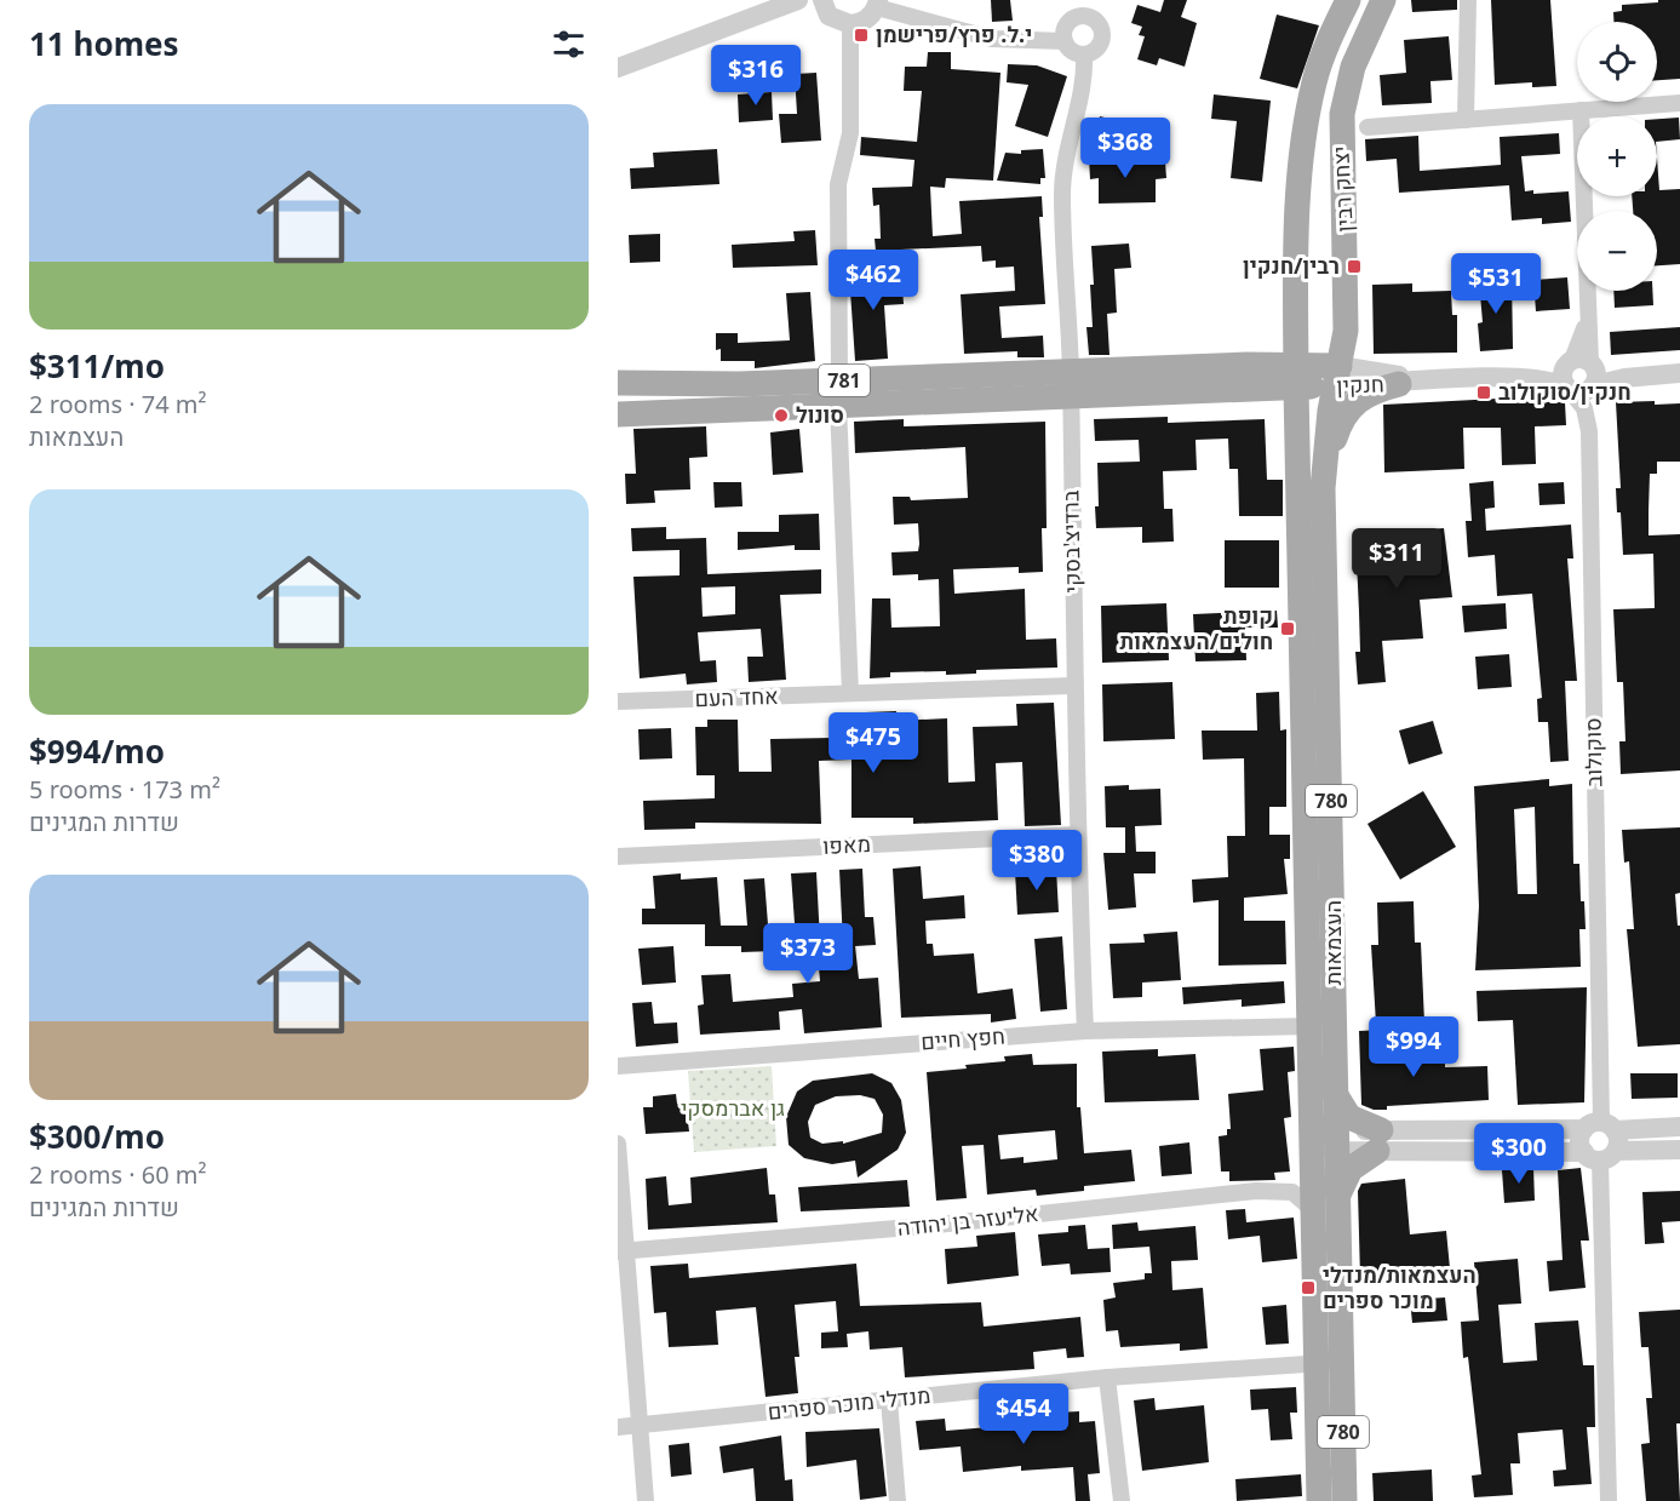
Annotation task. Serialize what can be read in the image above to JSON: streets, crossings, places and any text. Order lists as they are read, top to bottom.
{
  "streets": {
    "main road": [
      "יצחק רבין",
      "781",
      "חנקין",
      "780",
      "העצמאות"
    ],
    "street": [
      "ברדיצ'בסקי",
      "אחד העם",
      "סוקולוב",
      "מאפו",
      "חפץ חיים",
      "אליעזר בן יהודה",
      "מנדלי מוכר ספרים"
    ]
  },
  "crossings": [
    ["יצחק רבין", "781"],
    ["יצחק רבין", "חנקין"],
    ["יצחק רבין", "העצמאות"],
    ["781", "חנקין"],
    ["781", "ברדיצ'בסקי"],
    ["781", "העצמאות"],
    ["חנקין", "סוקולוב"],
    ["חנקין", "העצמאות"],
    ["ברדיצ'בסקי", "אחד העם"],
    ["ברדיצ'בסקי", "מאפו"],
    ["ברדיצ'בסקי", "חפץ חיים"],
    ["העצמאות", "חפץ חיים"],
    ["העצמאות", "אליעזר בן יהודה"],
    ["העצמאות", "מנדלי מוכר ספרים"]
  ],
  "parks": ["גן אברמסקי"],
  "places": {
    "transit": [
      "י.ל. פרץ/פרישמן",
      "רבין/חנקין",
      "חנקין/סוקולוב",
      "קופת חולים/העצמאות",
      "העצמאות/מנדלי מוכר ספרים"
    ],
    "other": ["סונול"]
  },
  "page": {
    "heading": "11 homes",
    "map_buttons": ["+", "−"],
    "price": [
      "$316",
      "$368",
      "$462",
      "$531",
      "$311",
      "$475",
      "$380",
      "$373",
      "$994",
      "$300",
      "$454"
    ],
    "list": [
      {
        "name": "$311/mo",
        "note": "2 rooms · 74 m² · העצמאות"
      },
      {
        "name": "$994/mo",
        "note": "5 rooms · 173 m² · שדרות המגינים"
      },
      {
        "name": "$300/mo",
        "note": "2 rooms · 60 m² · שדרות המגינים"
      }
    ]
  }
}
